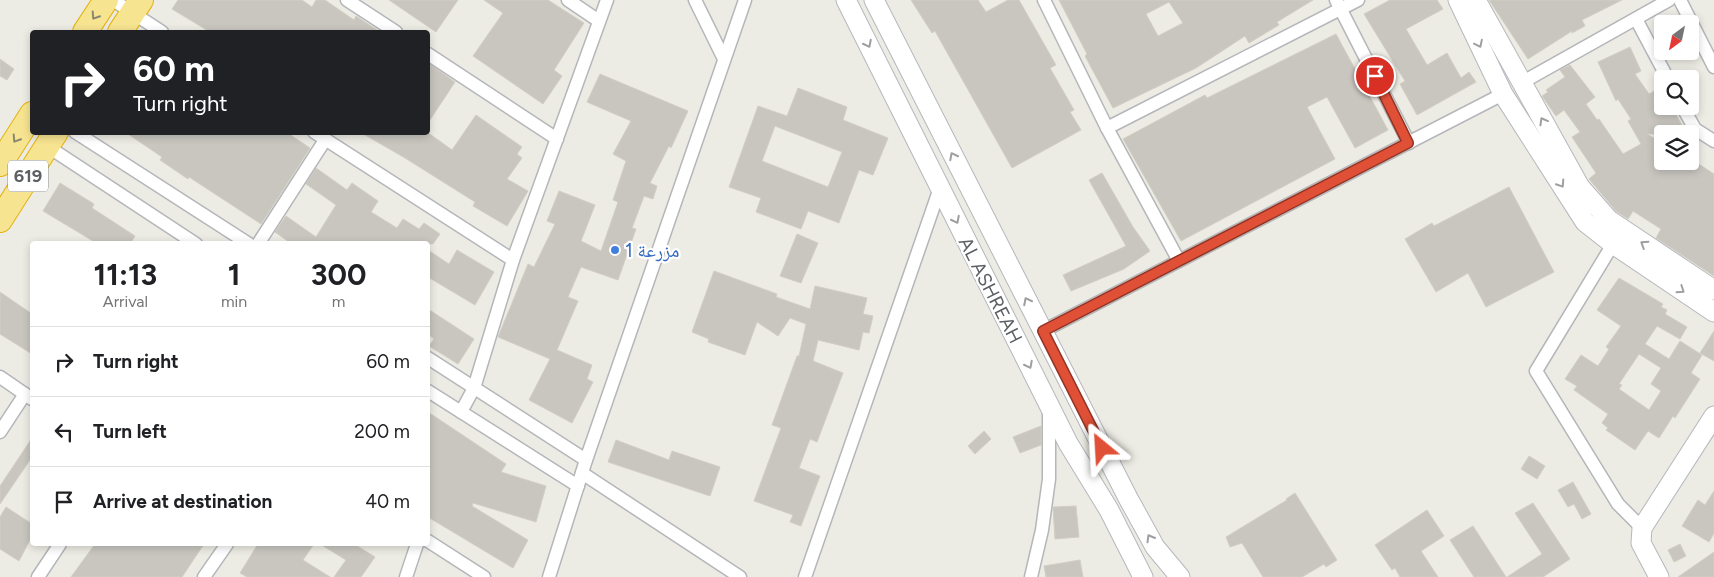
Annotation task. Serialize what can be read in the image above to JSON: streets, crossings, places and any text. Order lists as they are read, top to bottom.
{
  "streets": {
    "highway": ["619"],
    "street": ["AL ASHREAH"]
  },
  "places": ["مزرعة 1"],
  "north": "bottom left",
  "page": {
    "turn": ["60 m", "Turn right"],
    "eta": [
      "11:13",
      "Arrival",
      "1",
      "min",
      "300",
      "m"
    ],
    "list": [
      {
        "name": "Turn right",
        "value": "60 m"
      },
      {
        "name": "Turn left",
        "value": "200 m"
      },
      {
        "name": "Arrive at destination",
        "value": "40 m"
      }
    ]
  }
}
